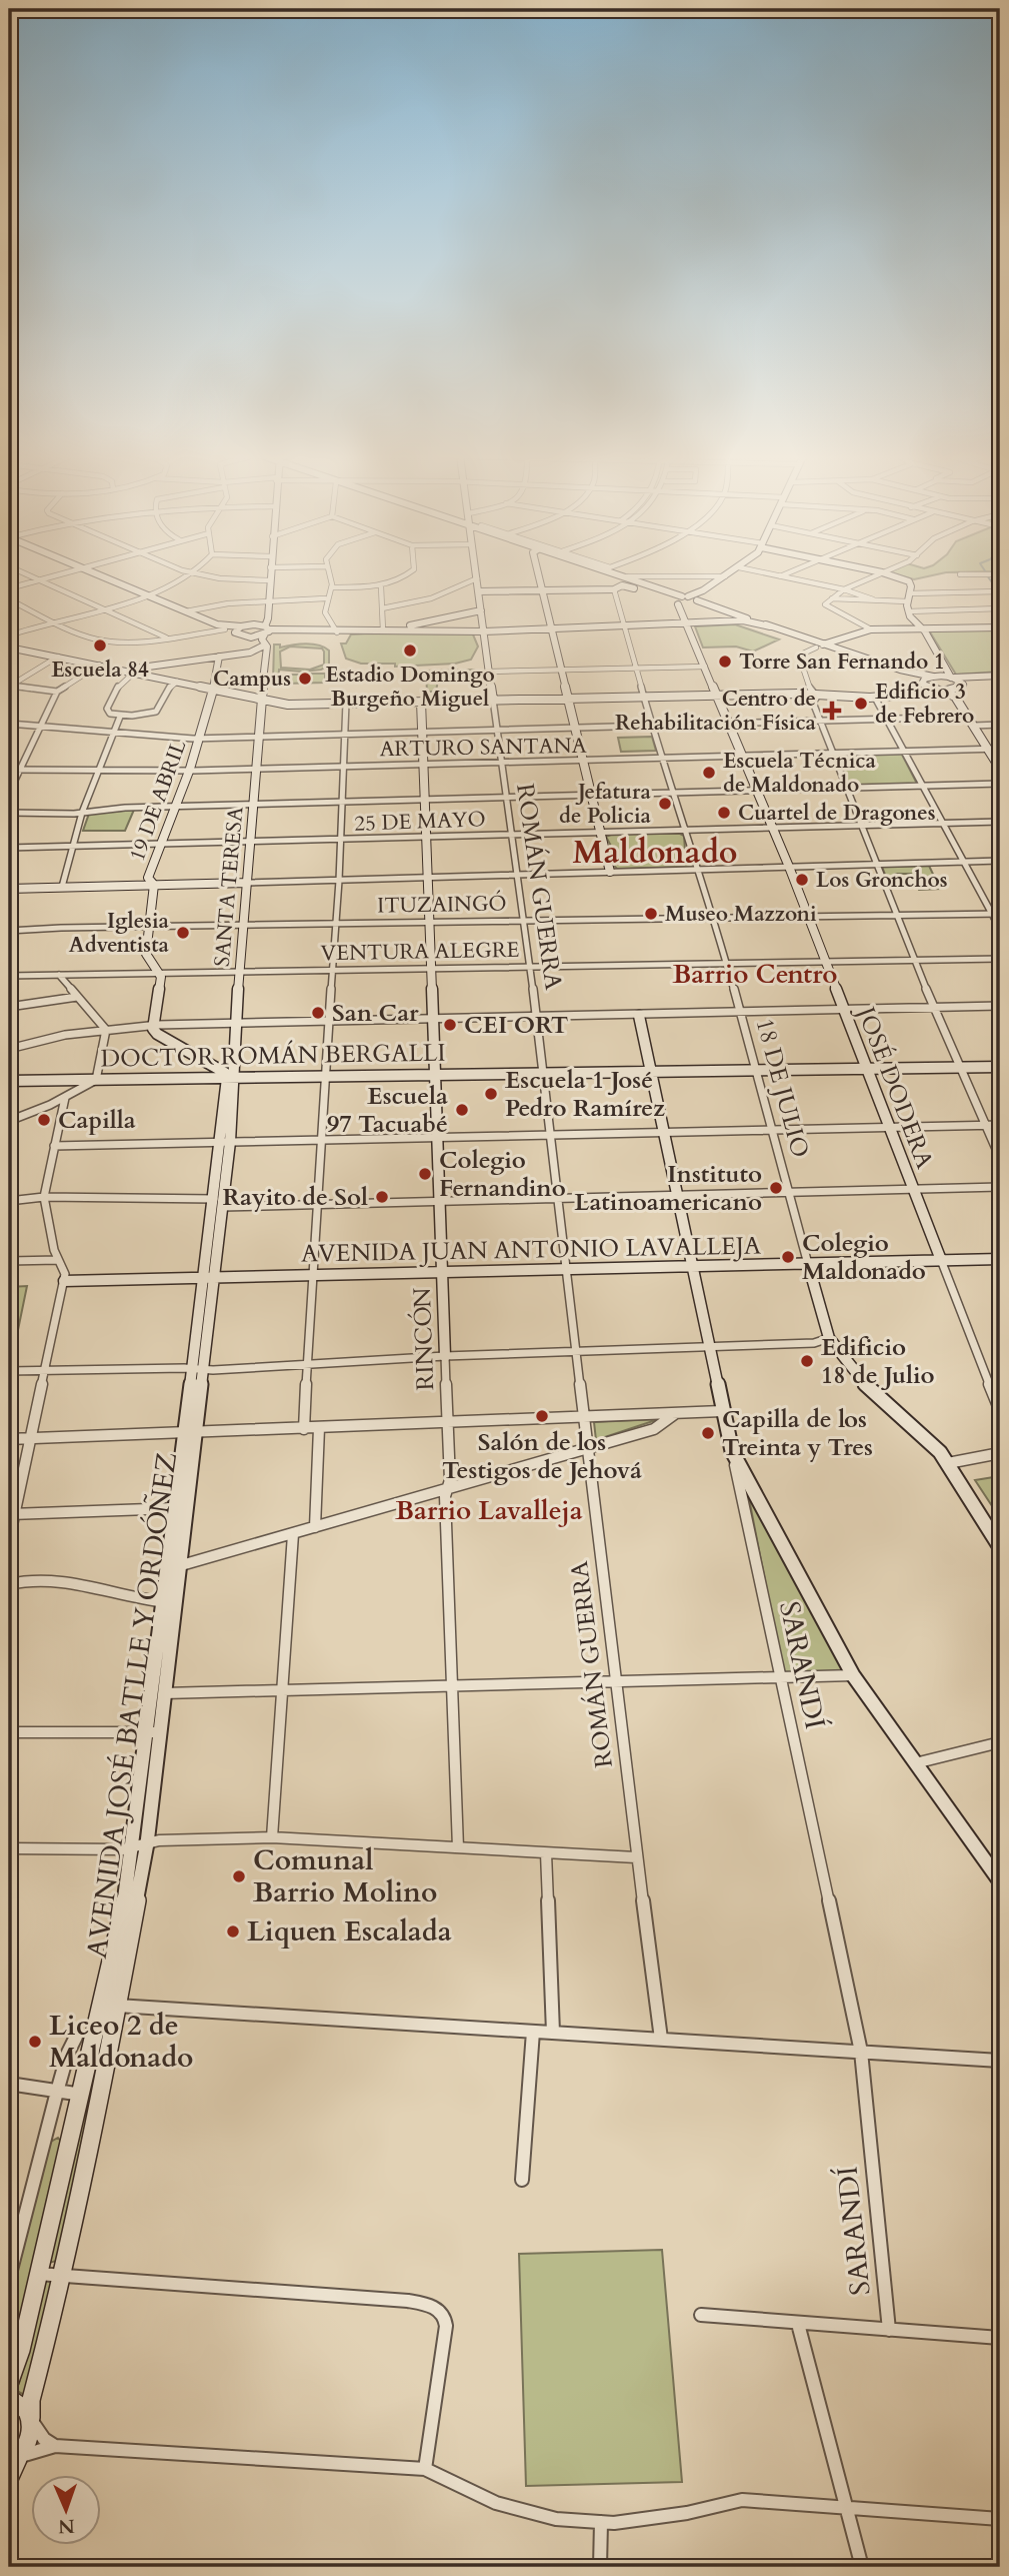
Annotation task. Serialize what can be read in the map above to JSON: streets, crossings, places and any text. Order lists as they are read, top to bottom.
{
  "streets": {
    "street": [
      "ARTURO SANTANA",
      "19 DE ABRIL",
      "25 DE MAYO",
      "SANTA TERESA",
      "ROMÁN GUERRA",
      "ITUZAINGÓ",
      "VENTURA ALEGRE",
      "DOCTOR ROMÁN BERGALLI",
      "18 DE JULIO",
      "JOSÉ DODERA",
      "AVENIDA JUAN ANTONIO LAVALLEJA",
      "RINCÓN",
      "SARANDÍ",
      "AVENIDA JOSÉ BATLLE Y ORDÓÑEZ"
    ]
  },
  "crossings": [
    ["ARTURO SANTANA", "19 DE ABRIL"],
    ["ARTURO SANTANA", "SANTA TERESA"],
    ["ARTURO SANTANA", "ROMÁN GUERRA"],
    ["ARTURO SANTANA", "18 DE JULIO"],
    ["ARTURO SANTANA", "JOSÉ DODERA"],
    ["ARTURO SANTANA", "RINCÓN"],
    ["19 DE ABRIL", "25 DE MAYO"],
    ["19 DE ABRIL", "ITUZAINGÓ"],
    ["19 DE ABRIL", "VENTURA ALEGRE"],
    ["25 DE MAYO", "SANTA TERESA"],
    ["25 DE MAYO", "ROMÁN GUERRA"],
    ["25 DE MAYO", "18 DE JULIO"],
    ["25 DE MAYO", "JOSÉ DODERA"],
    ["25 DE MAYO", "RINCÓN"],
    ["SANTA TERESA", "ITUZAINGÓ"],
    ["SANTA TERESA", "VENTURA ALEGRE"],
    ["SANTA TERESA", "DOCTOR ROMÁN BERGALLI"],
    ["SANTA TERESA", "AVENIDA JOSÉ BATLLE Y ORDÓÑEZ"],
    ["ROMÁN GUERRA", "ITUZAINGÓ"],
    ["ROMÁN GUERRA", "VENTURA ALEGRE"],
    ["ROMÁN GUERRA", "DOCTOR ROMÁN BERGALLI"],
    ["ROMÁN GUERRA", "AVENIDA JUAN ANTONIO LAVALLEJA"],
    ["ITUZAINGÓ", "18 DE JULIO"],
    ["ITUZAINGÓ", "JOSÉ DODERA"],
    ["ITUZAINGÓ", "RINCÓN"],
    ["VENTURA ALEGRE", "18 DE JULIO"],
    ["VENTURA ALEGRE", "JOSÉ DODERA"],
    ["VENTURA ALEGRE", "RINCÓN"],
    ["DOCTOR ROMÁN BERGALLI", "18 DE JULIO"],
    ["DOCTOR ROMÁN BERGALLI", "JOSÉ DODERA"],
    ["DOCTOR ROMÁN BERGALLI", "RINCÓN"],
    ["DOCTOR ROMÁN BERGALLI", "SARANDÍ"],
    ["DOCTOR ROMÁN BERGALLI", "AVENIDA JOSÉ BATLLE Y ORDÓÑEZ"],
    ["18 DE JULIO", "AVENIDA JUAN ANTONIO LAVALLEJA"],
    ["JOSÉ DODERA", "AVENIDA JUAN ANTONIO LAVALLEJA"],
    ["AVENIDA JUAN ANTONIO LAVALLEJA", "RINCÓN"],
    ["AVENIDA JUAN ANTONIO LAVALLEJA", "SARANDÍ"],
    ["AVENIDA JUAN ANTONIO LAVALLEJA", "AVENIDA JOSÉ BATLLE Y ORDÓÑEZ"]
  ],
  "districts": ["Maldonado", "Barrio Centro", "Barrio Lavalleja"],
  "places": {
    "other": [
      "Escuela 84",
      "Estadio Domingo Burgeño Miguel",
      "Torre San Fernando 1",
      "Campus",
      "Edificio 3 de Febrero",
      "Escuela Técnica de Maldonado",
      "Jefatura de Policia",
      "Cuartel de Dragones",
      "Los Gronchos",
      "Museo Mazzoni",
      "Iglesia Adventista",
      "San Car",
      "CEI ORT",
      "Escuela 1 José Pedro Ramírez",
      "Escuela 97 Tacuabé",
      "Capilla",
      "Colegio Fernandino",
      "Instituto Latinoamericano",
      "Rayito de Sol",
      "Colegio Maldonado",
      "Edificio 18 de Julio",
      "Salón de los Testigos de Jehová",
      "Capilla de los Treinta y Tres",
      "Comunal Barrio Molino",
      "Liquen Escalada",
      "Liceo 2 de Maldonado"
    ],
    "health": ["Centro de Rehabilitación Física"]
  },
  "north": "bottom"
}
